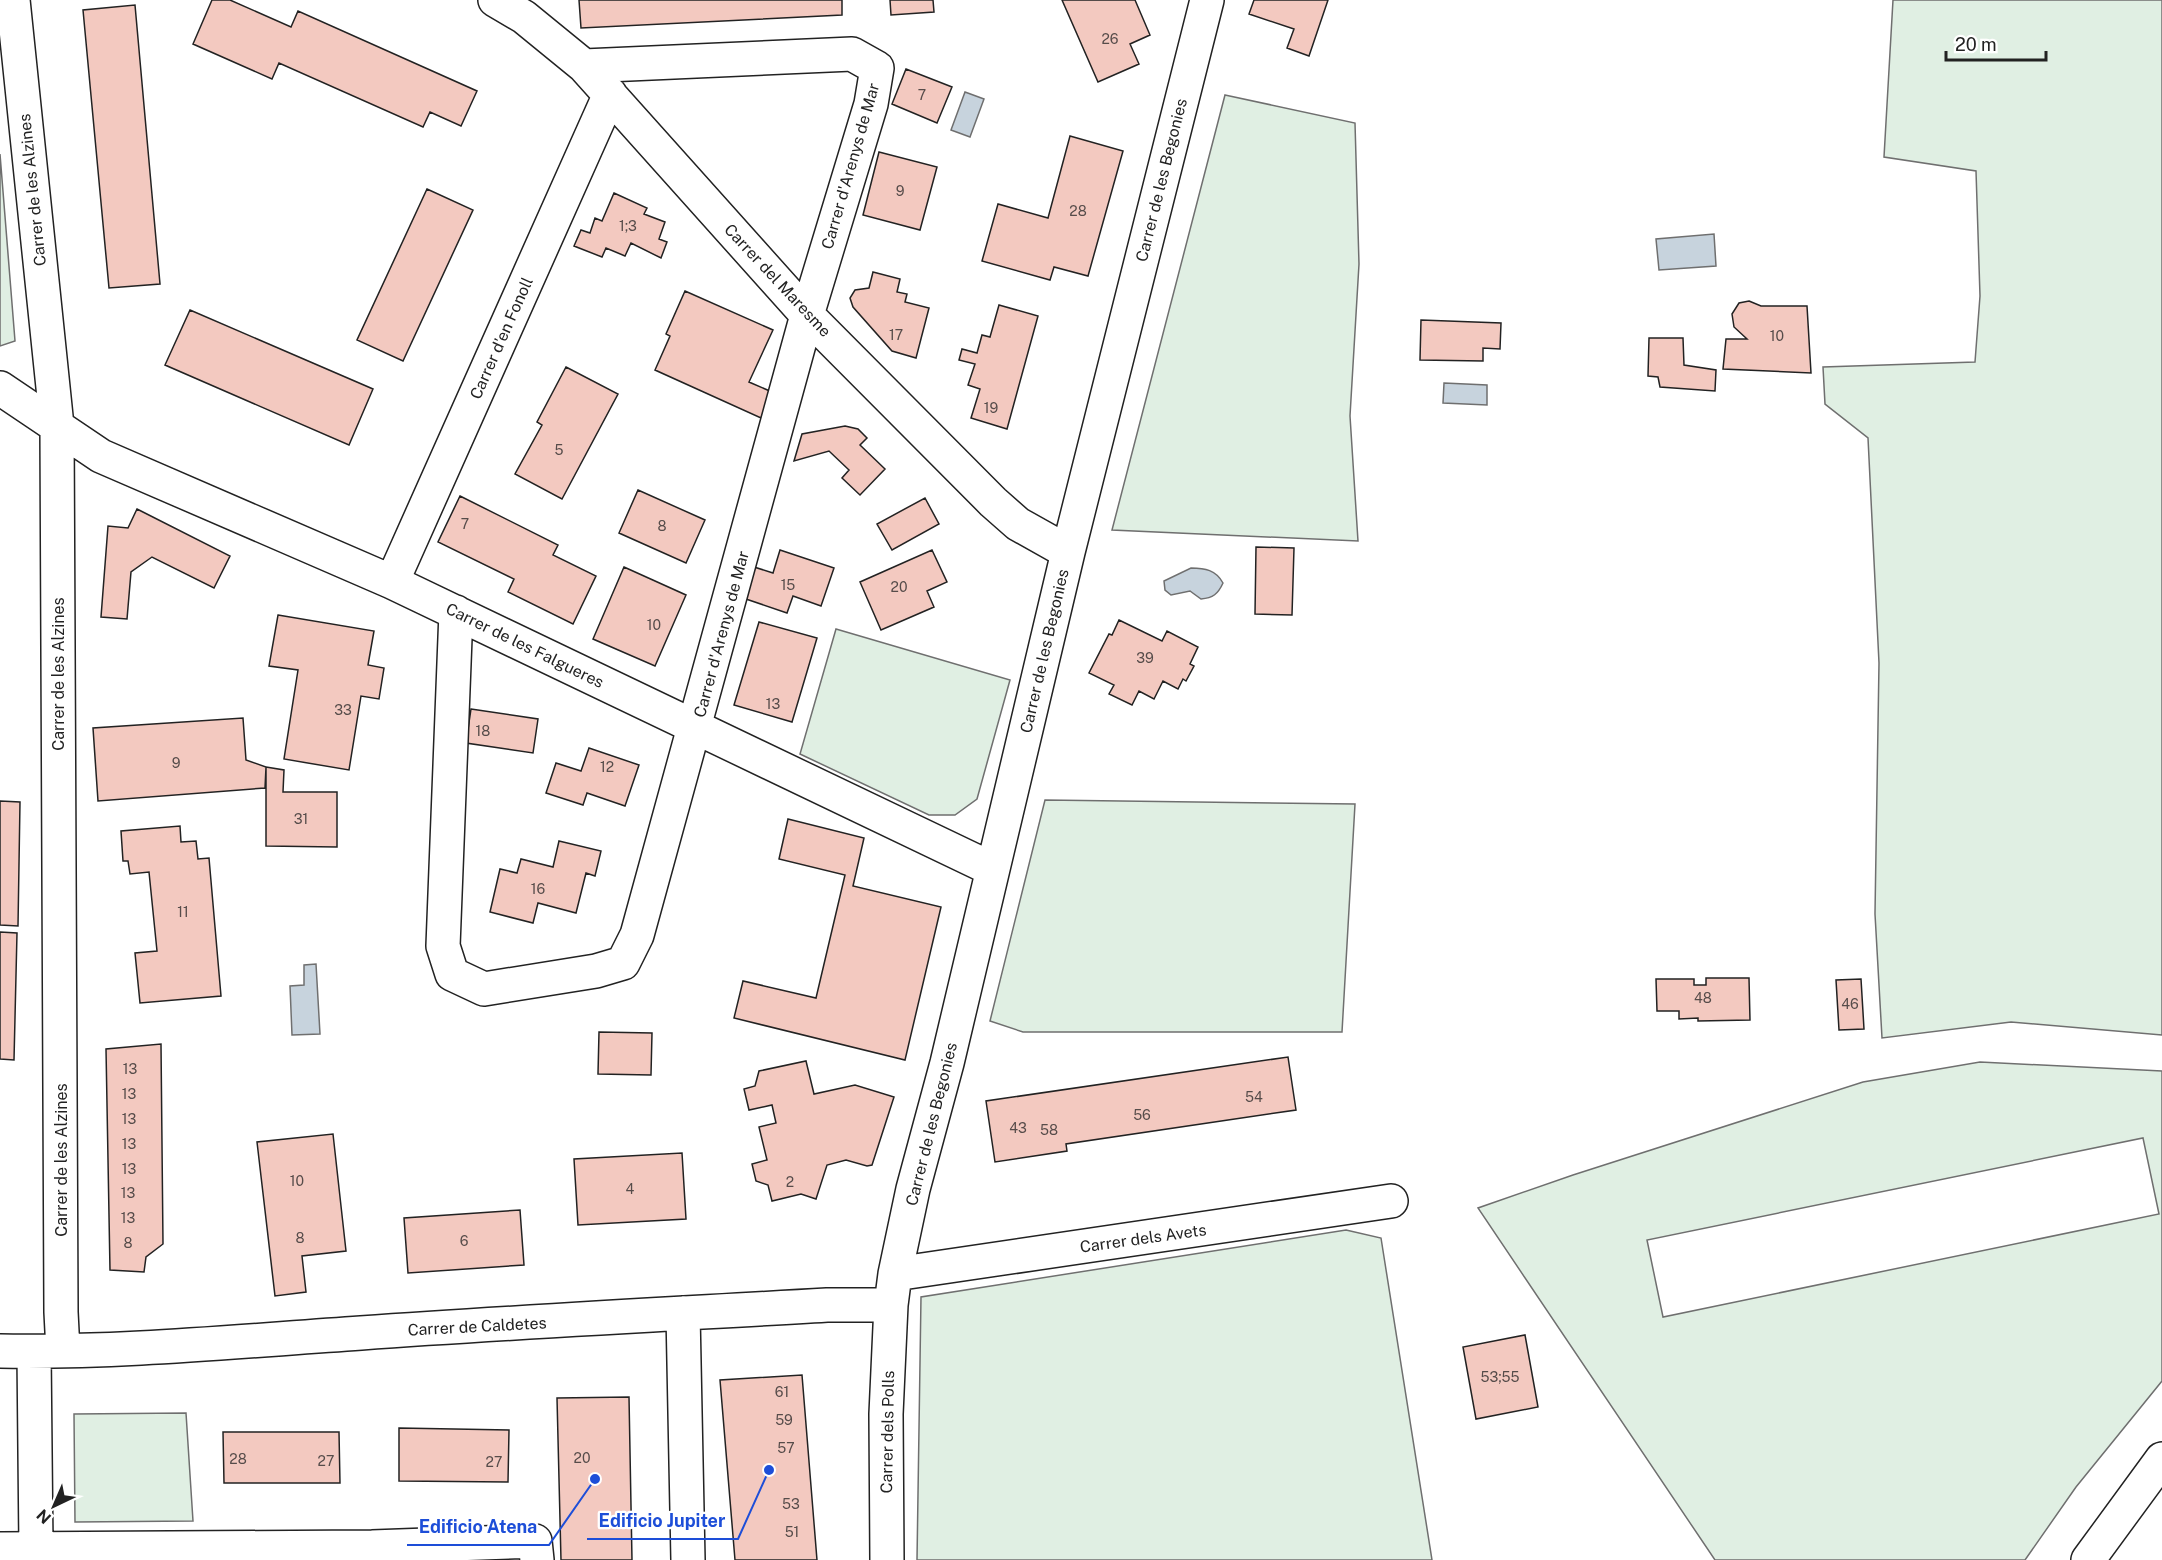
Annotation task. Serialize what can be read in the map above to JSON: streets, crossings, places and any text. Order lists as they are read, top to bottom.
{
  "streets": {
    "main road": [
      "Carrer d'Arenys de Mar",
      "Carrer de les Begonies",
      "Carrer de les Alzines",
      "Carrer del Maresme",
      "Carrer d'en Fonoll",
      "Carrer de les Falgueres",
      "Carrer dels Avets",
      "Carrer de Caldetes",
      "Carrer dels Polls"
    ]
  },
  "crossings": [
    ["Carrer d'Arenys de Mar", "Carrer del Maresme"],
    ["Carrer d'Arenys de Mar", "Carrer de les Falgueres"],
    ["Carrer de les Begonies", "Carrer del Maresme"],
    ["Carrer de les Begonies", "Carrer de les Falgueres"],
    ["Carrer de les Begonies", "Carrer dels Avets"],
    ["Carrer de les Begonies", "Carrer de Caldetes"],
    ["Carrer de les Begonies", "Carrer dels Polls"],
    ["Carrer de les Alzines", "Carrer de les Falgueres"],
    ["Carrer de les Alzines", "Carrer de Caldetes"],
    ["Carrer del Maresme", "Carrer d'en Fonoll"],
    ["Carrer d'en Fonoll", "Carrer de les Falgueres"],
    ["Carrer dels Avets", "Carrer de Caldetes"],
    ["Carrer dels Avets", "Carrer dels Polls"],
    ["Carrer de Caldetes", "Carrer dels Polls"]
  ],
  "places": ["Edificio Jupiter", "Edificio Atena"],
  "house_numbers": [
    "26",
    "7",
    "9",
    "28",
    "1;3",
    "17",
    "10",
    "19",
    "5",
    "7",
    "8",
    "15",
    "20",
    "10",
    "39",
    "13",
    "33",
    "18",
    "9",
    "12",
    "31",
    "16",
    "11",
    "48",
    "46",
    "13",
    "13",
    "54",
    "56",
    "13",
    "43",
    "58",
    "13",
    "13",
    "10",
    "2",
    "4",
    "13",
    "13",
    "8",
    "6",
    "8",
    "53;55",
    "61",
    "59",
    "57",
    "20",
    "28",
    "27",
    "27",
    "53",
    "51"
  ],
  "scale_bar": "20 m",
  "north": "bottom left"
}
